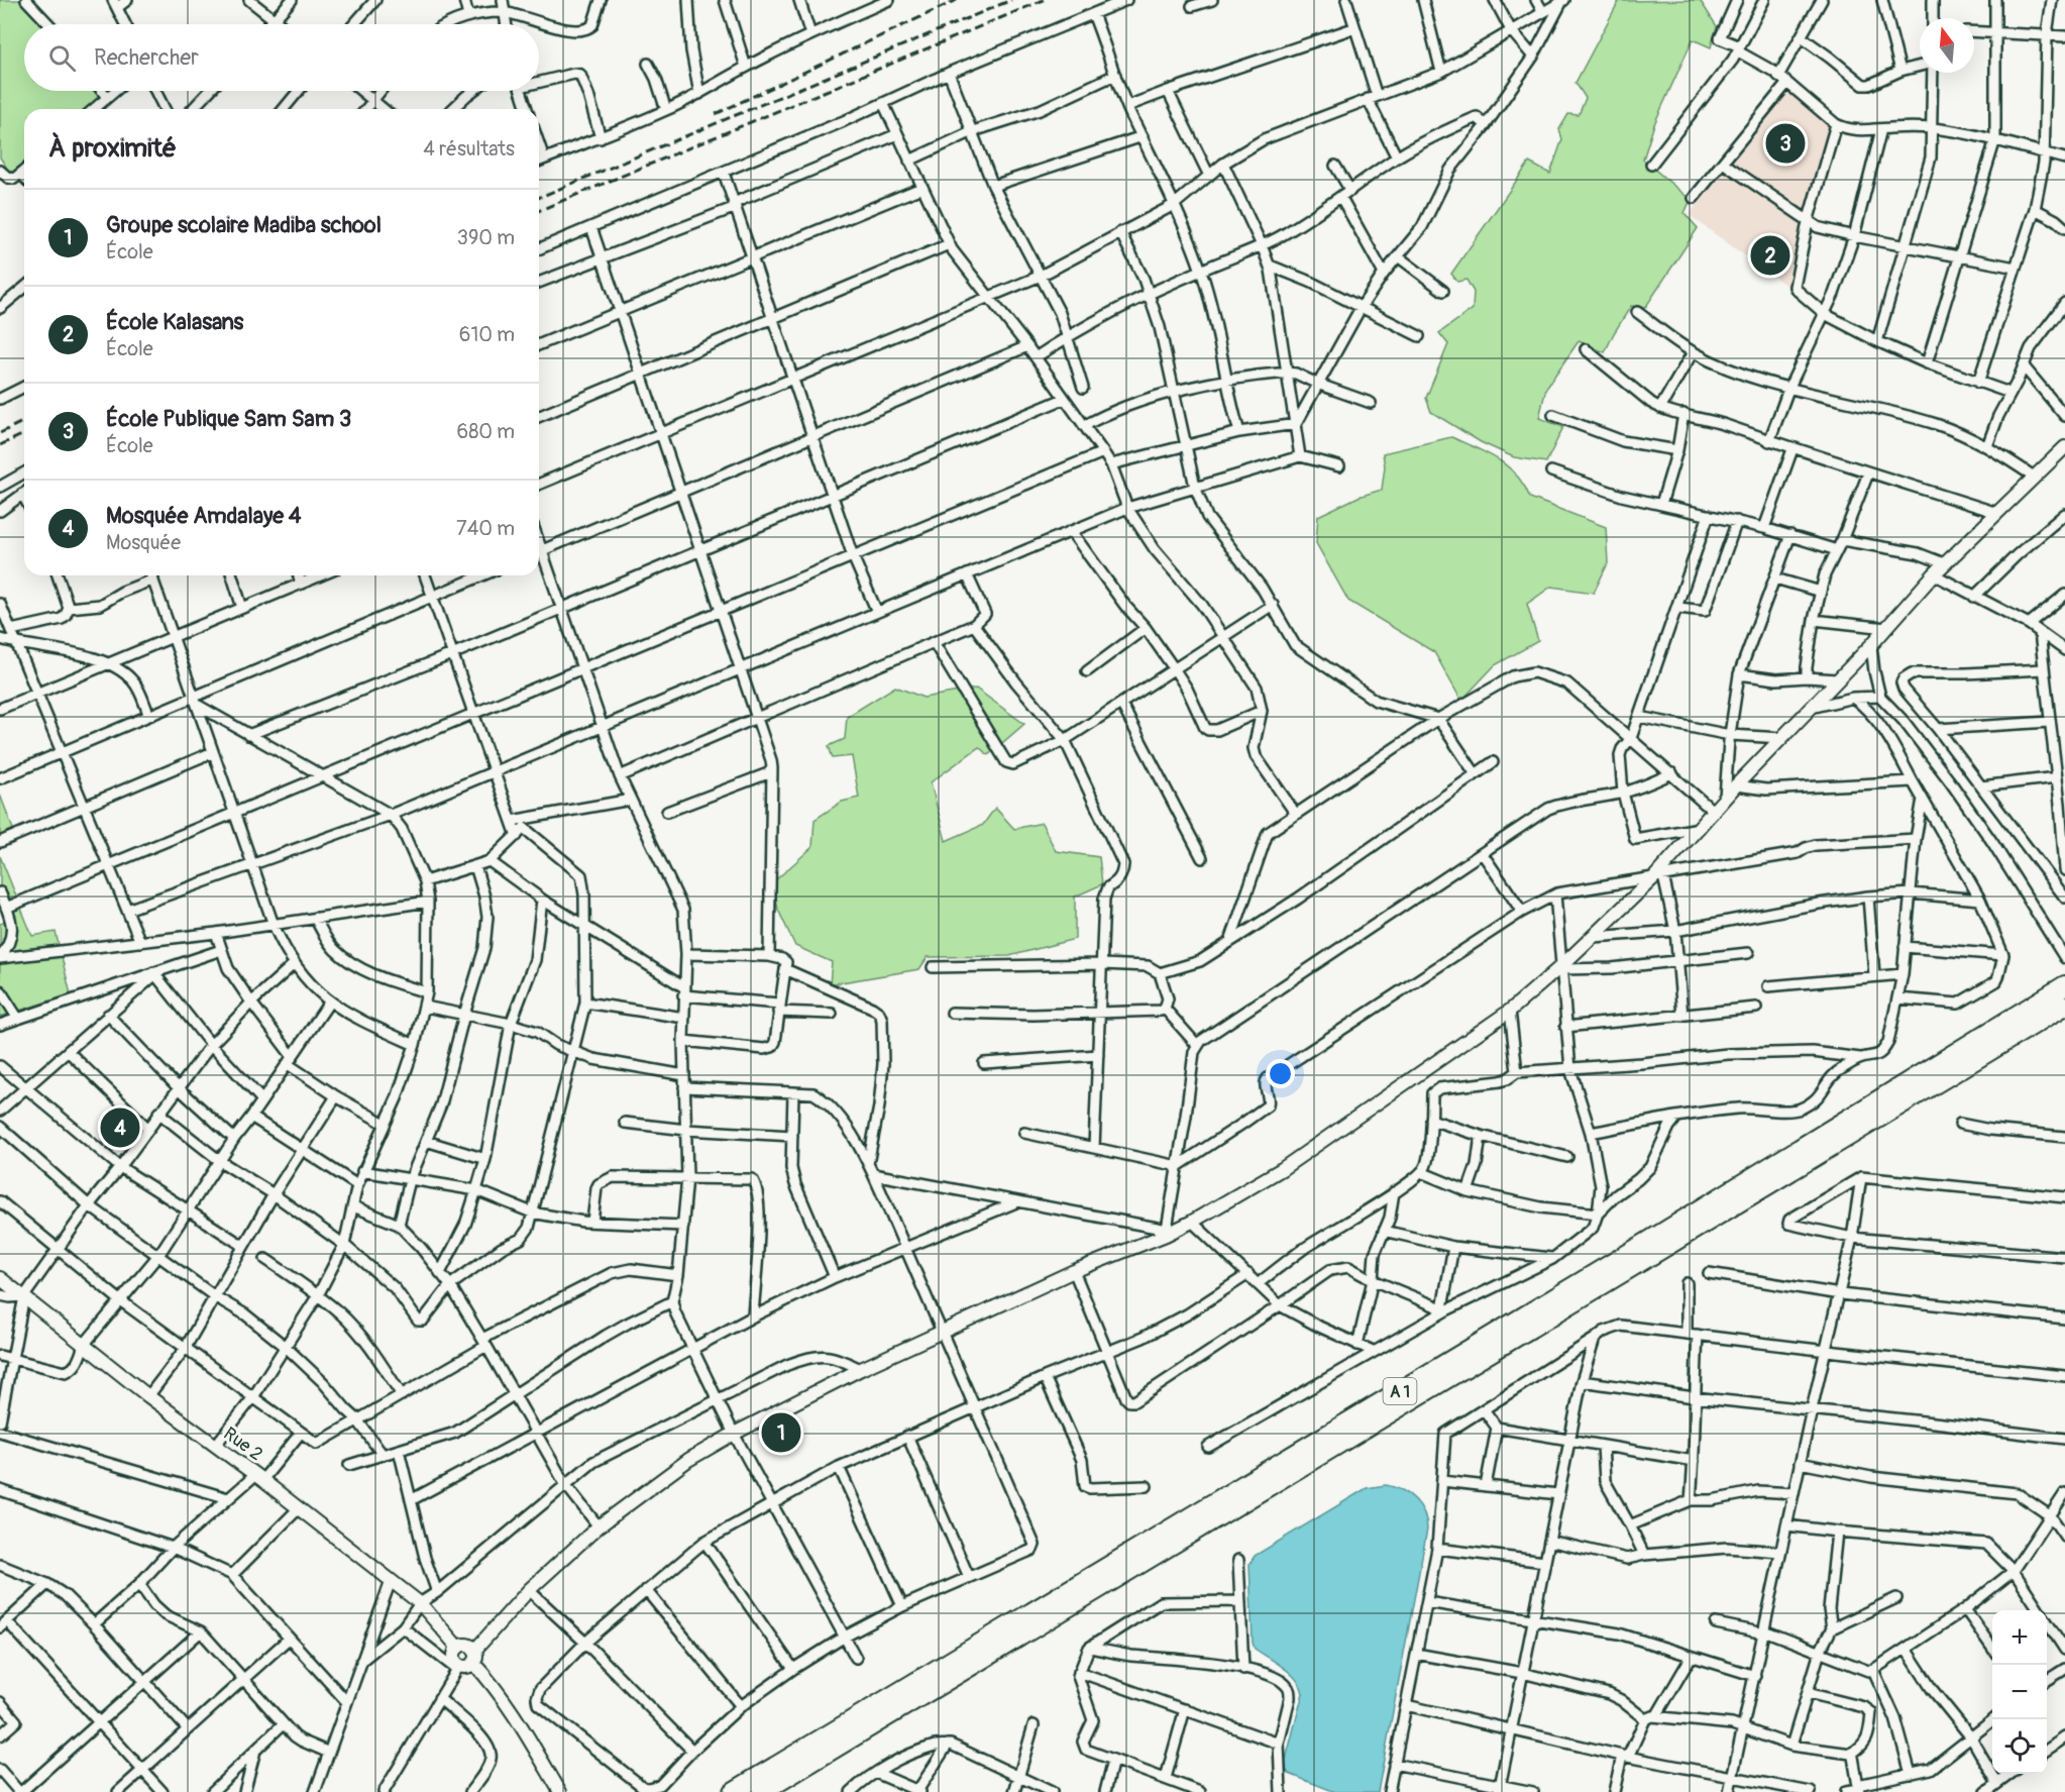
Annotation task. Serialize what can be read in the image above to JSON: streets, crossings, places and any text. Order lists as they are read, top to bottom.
{
  "streets": {
    "highway": ["A 1"],
    "street": ["Rue 2"]
  },
  "north": "top",
  "page": {
    "search": "Rechercher",
    "heading": ["À proximité", "4 résultats"],
    "pins": [
      "3",
      "2",
      "4",
      "1"
    ],
    "list": [
      {
        "mark": "1",
        "name": "Groupe scolaire Madiba school",
        "note": "École",
        "value": "390 m"
      },
      {
        "mark": "2",
        "name": "École Kalasans",
        "note": "École",
        "value": "610 m"
      },
      {
        "mark": "3",
        "name": "École Publique Sam Sam 3",
        "note": "École",
        "value": "680 m"
      },
      {
        "mark": "4",
        "name": "Mosquée Amdalaye 4",
        "note": "Mosquée",
        "value": "740 m"
      }
    ],
    "map_buttons": ["+", "−"]
  }
}
